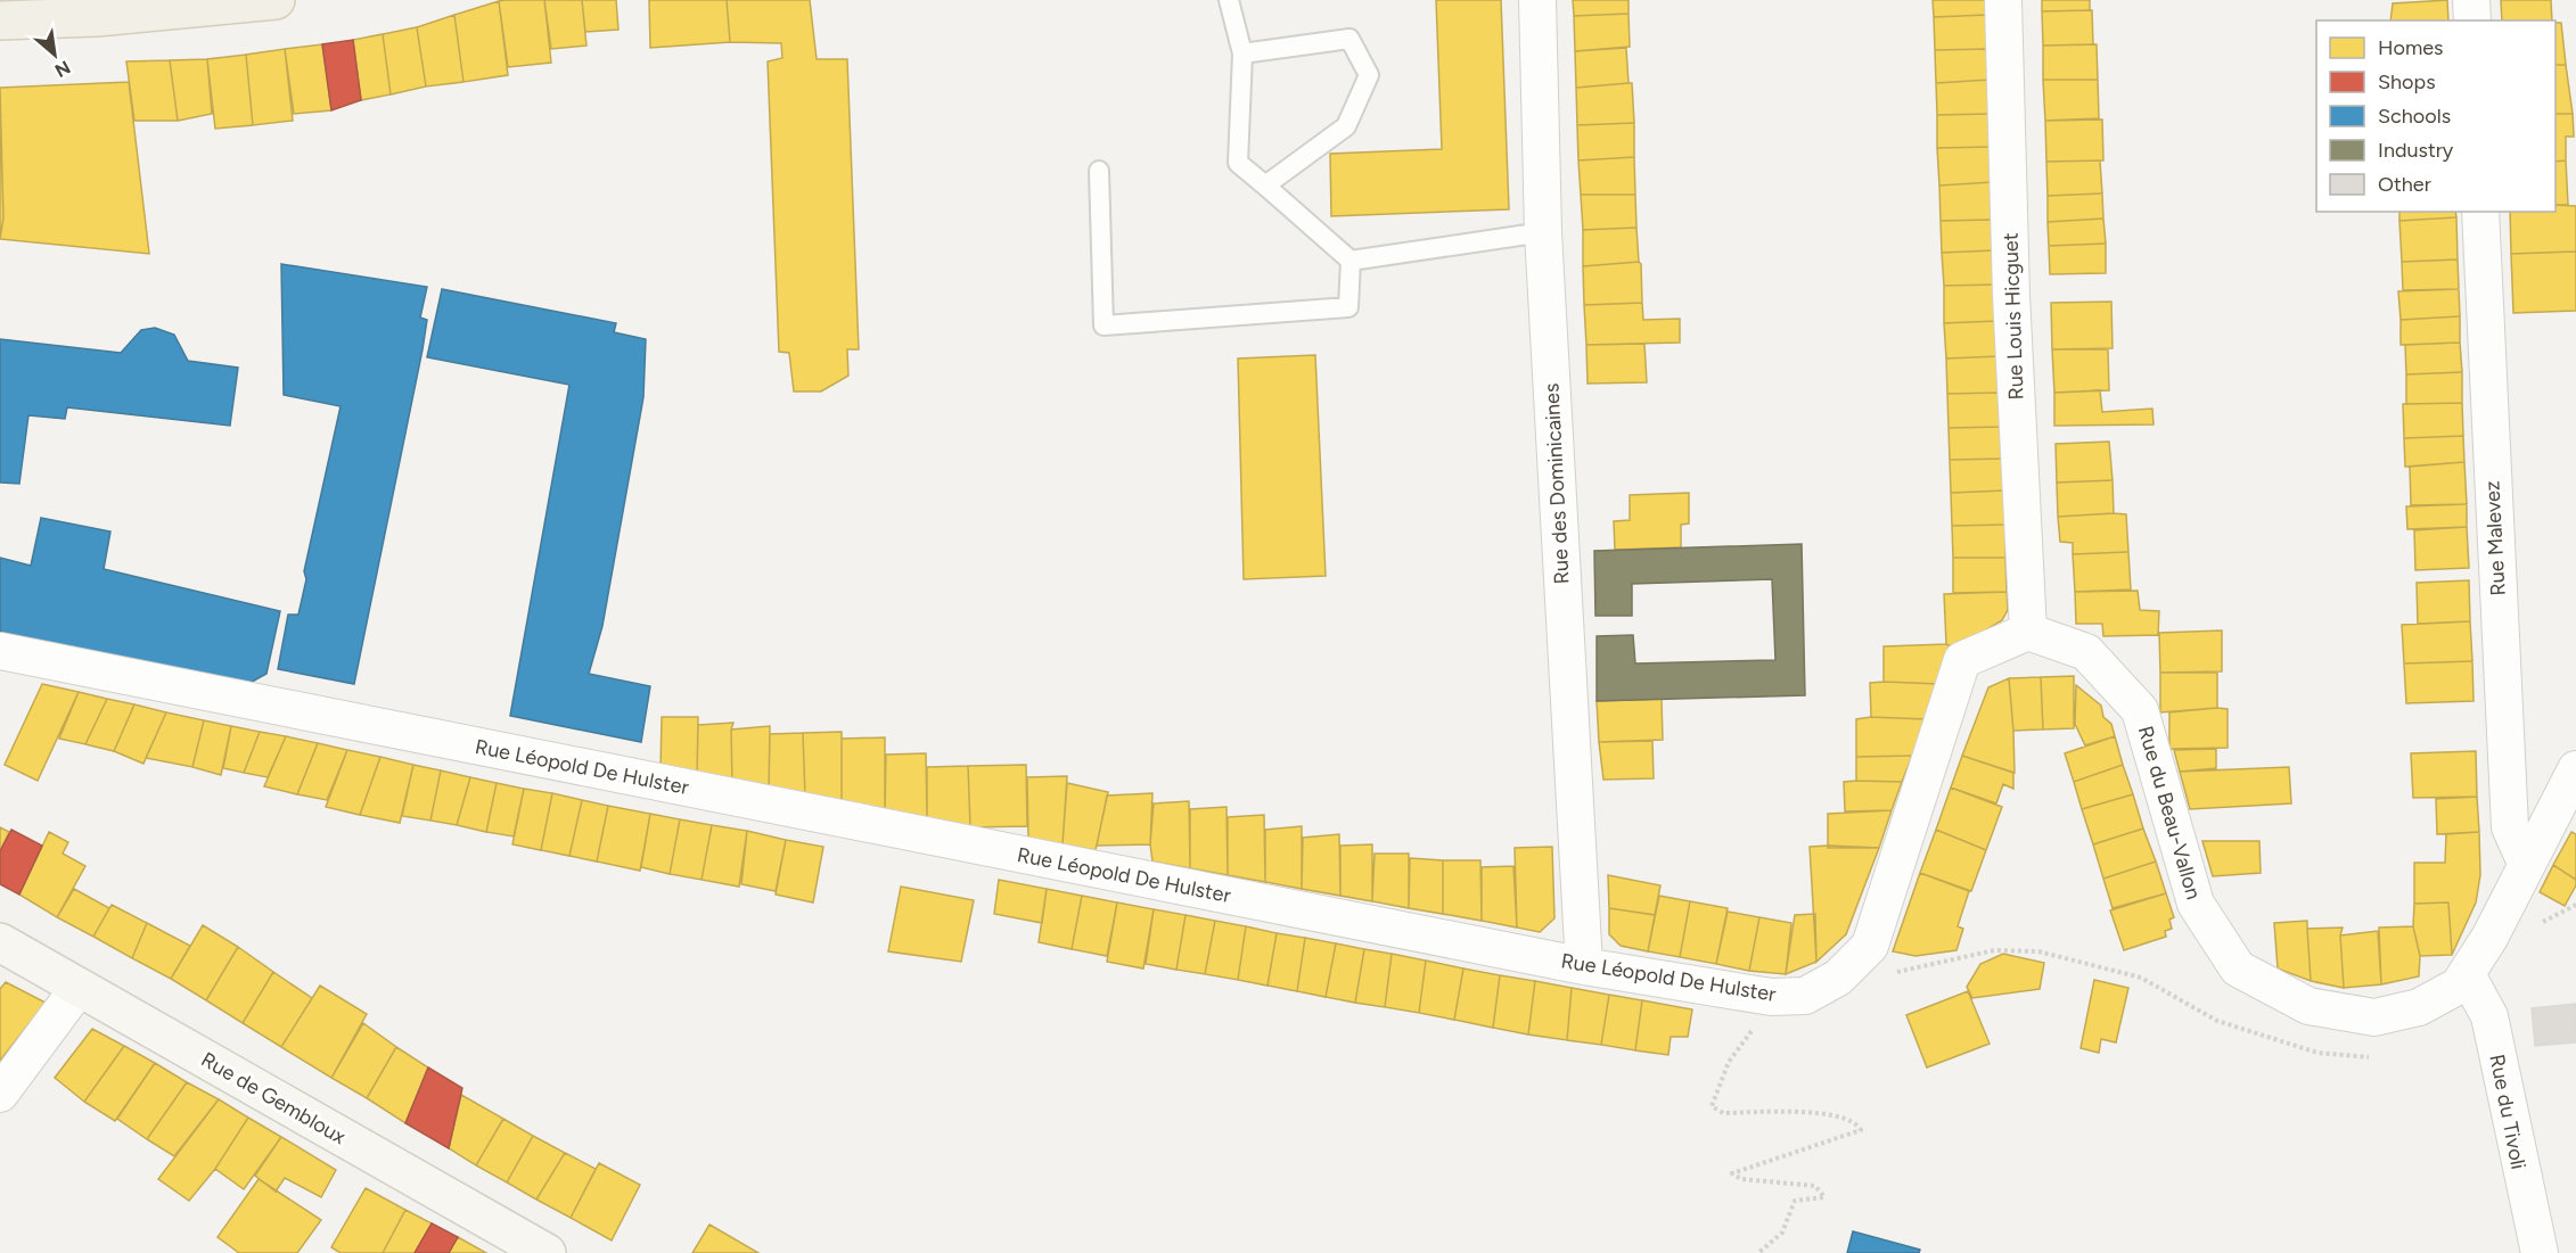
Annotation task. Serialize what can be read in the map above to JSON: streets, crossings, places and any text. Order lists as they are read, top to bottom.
{
  "streets": {
    "main road": ["Rue de Gembloux"],
    "street": [
      "Rue Louis Hicguet",
      "Rue des Dominicaines",
      "Rue Malevez",
      "Rue Léopold De Hulster",
      "Rue du Beau-Vallon",
      "Rue du Tivoli"
    ]
  },
  "crossings": [
    ["Rue Louis Hicguet", "Rue Léopold De Hulster"],
    ["Rue Louis Hicguet", "Rue du Beau-Vallon"],
    ["Rue des Dominicaines", "Rue Léopold De Hulster"],
    ["Rue Malevez", "Rue du Beau-Vallon"],
    ["Rue Léopold De Hulster", "Rue du Beau-Vallon"],
    ["Rue du Beau-Vallon", "Rue du Tivoli"]
  ],
  "legend": [
    "Homes",
    "Shops",
    "Schools",
    "Industry",
    "Other"
  ],
  "north": "bottom right"
}
